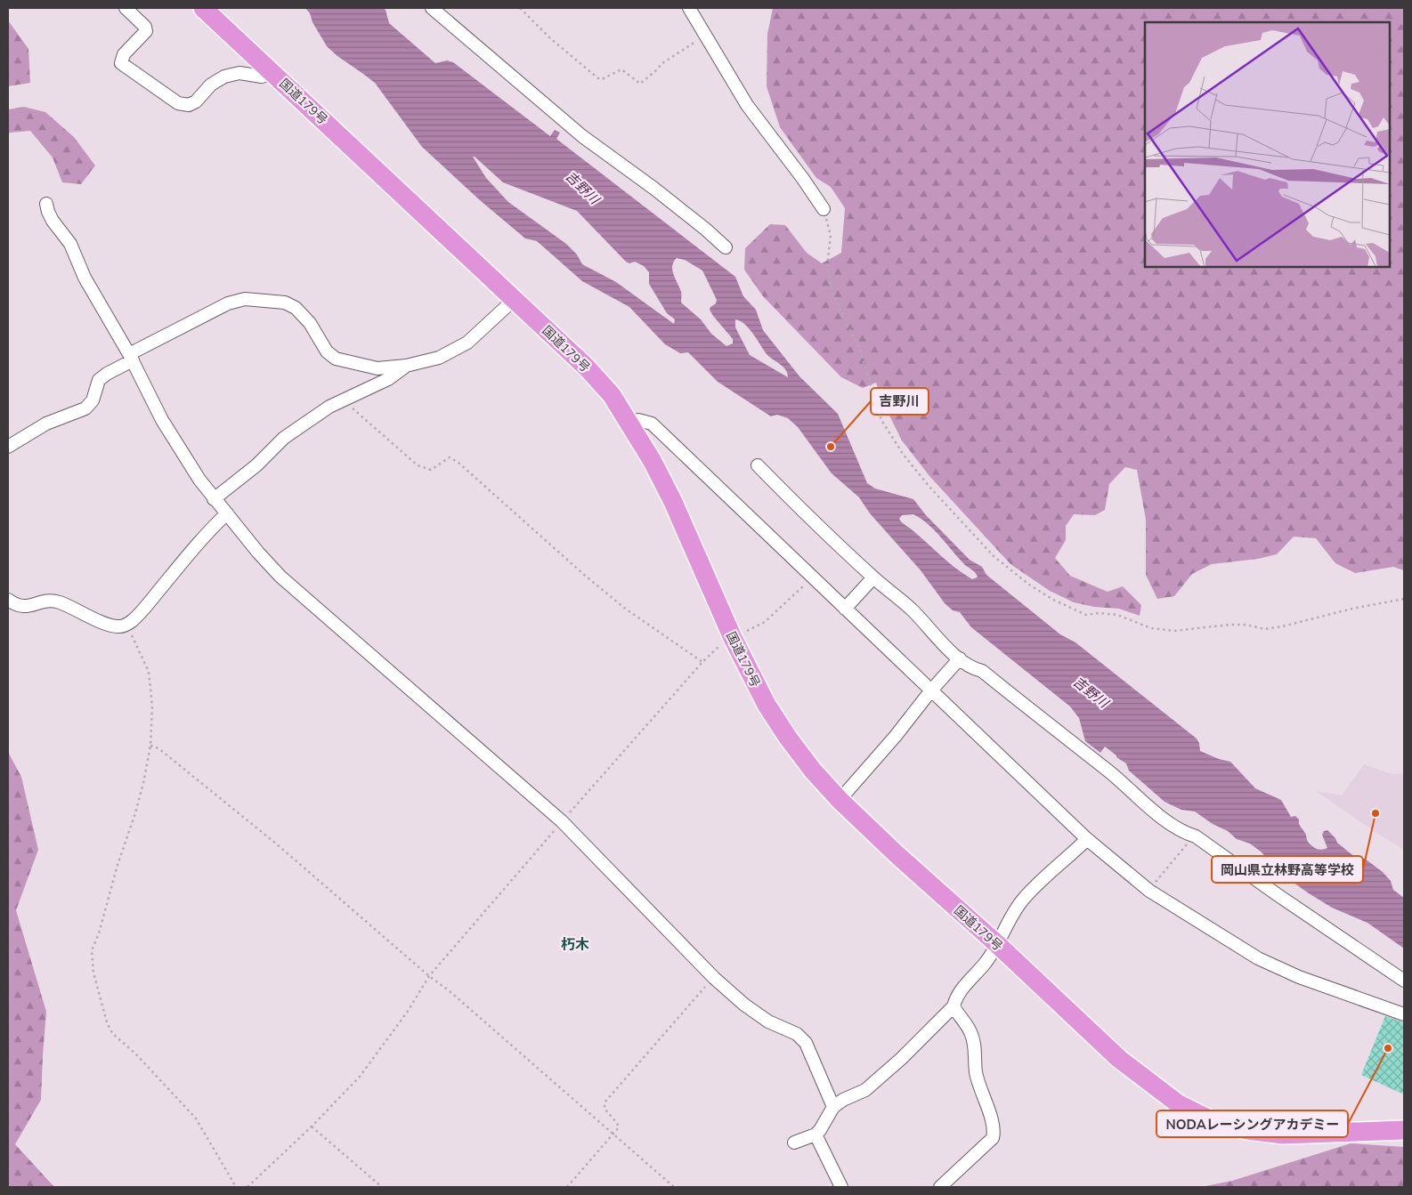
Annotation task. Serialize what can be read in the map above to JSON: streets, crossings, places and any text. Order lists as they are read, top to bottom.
{
  "streets": {
    "highway": ["国道179号"]
  },
  "districts": ["朽木"],
  "water": ["吉野川"],
  "places": ["吉野川", "岡山県立林野高等学校", "NODAレーシングアカデミー"]
}
